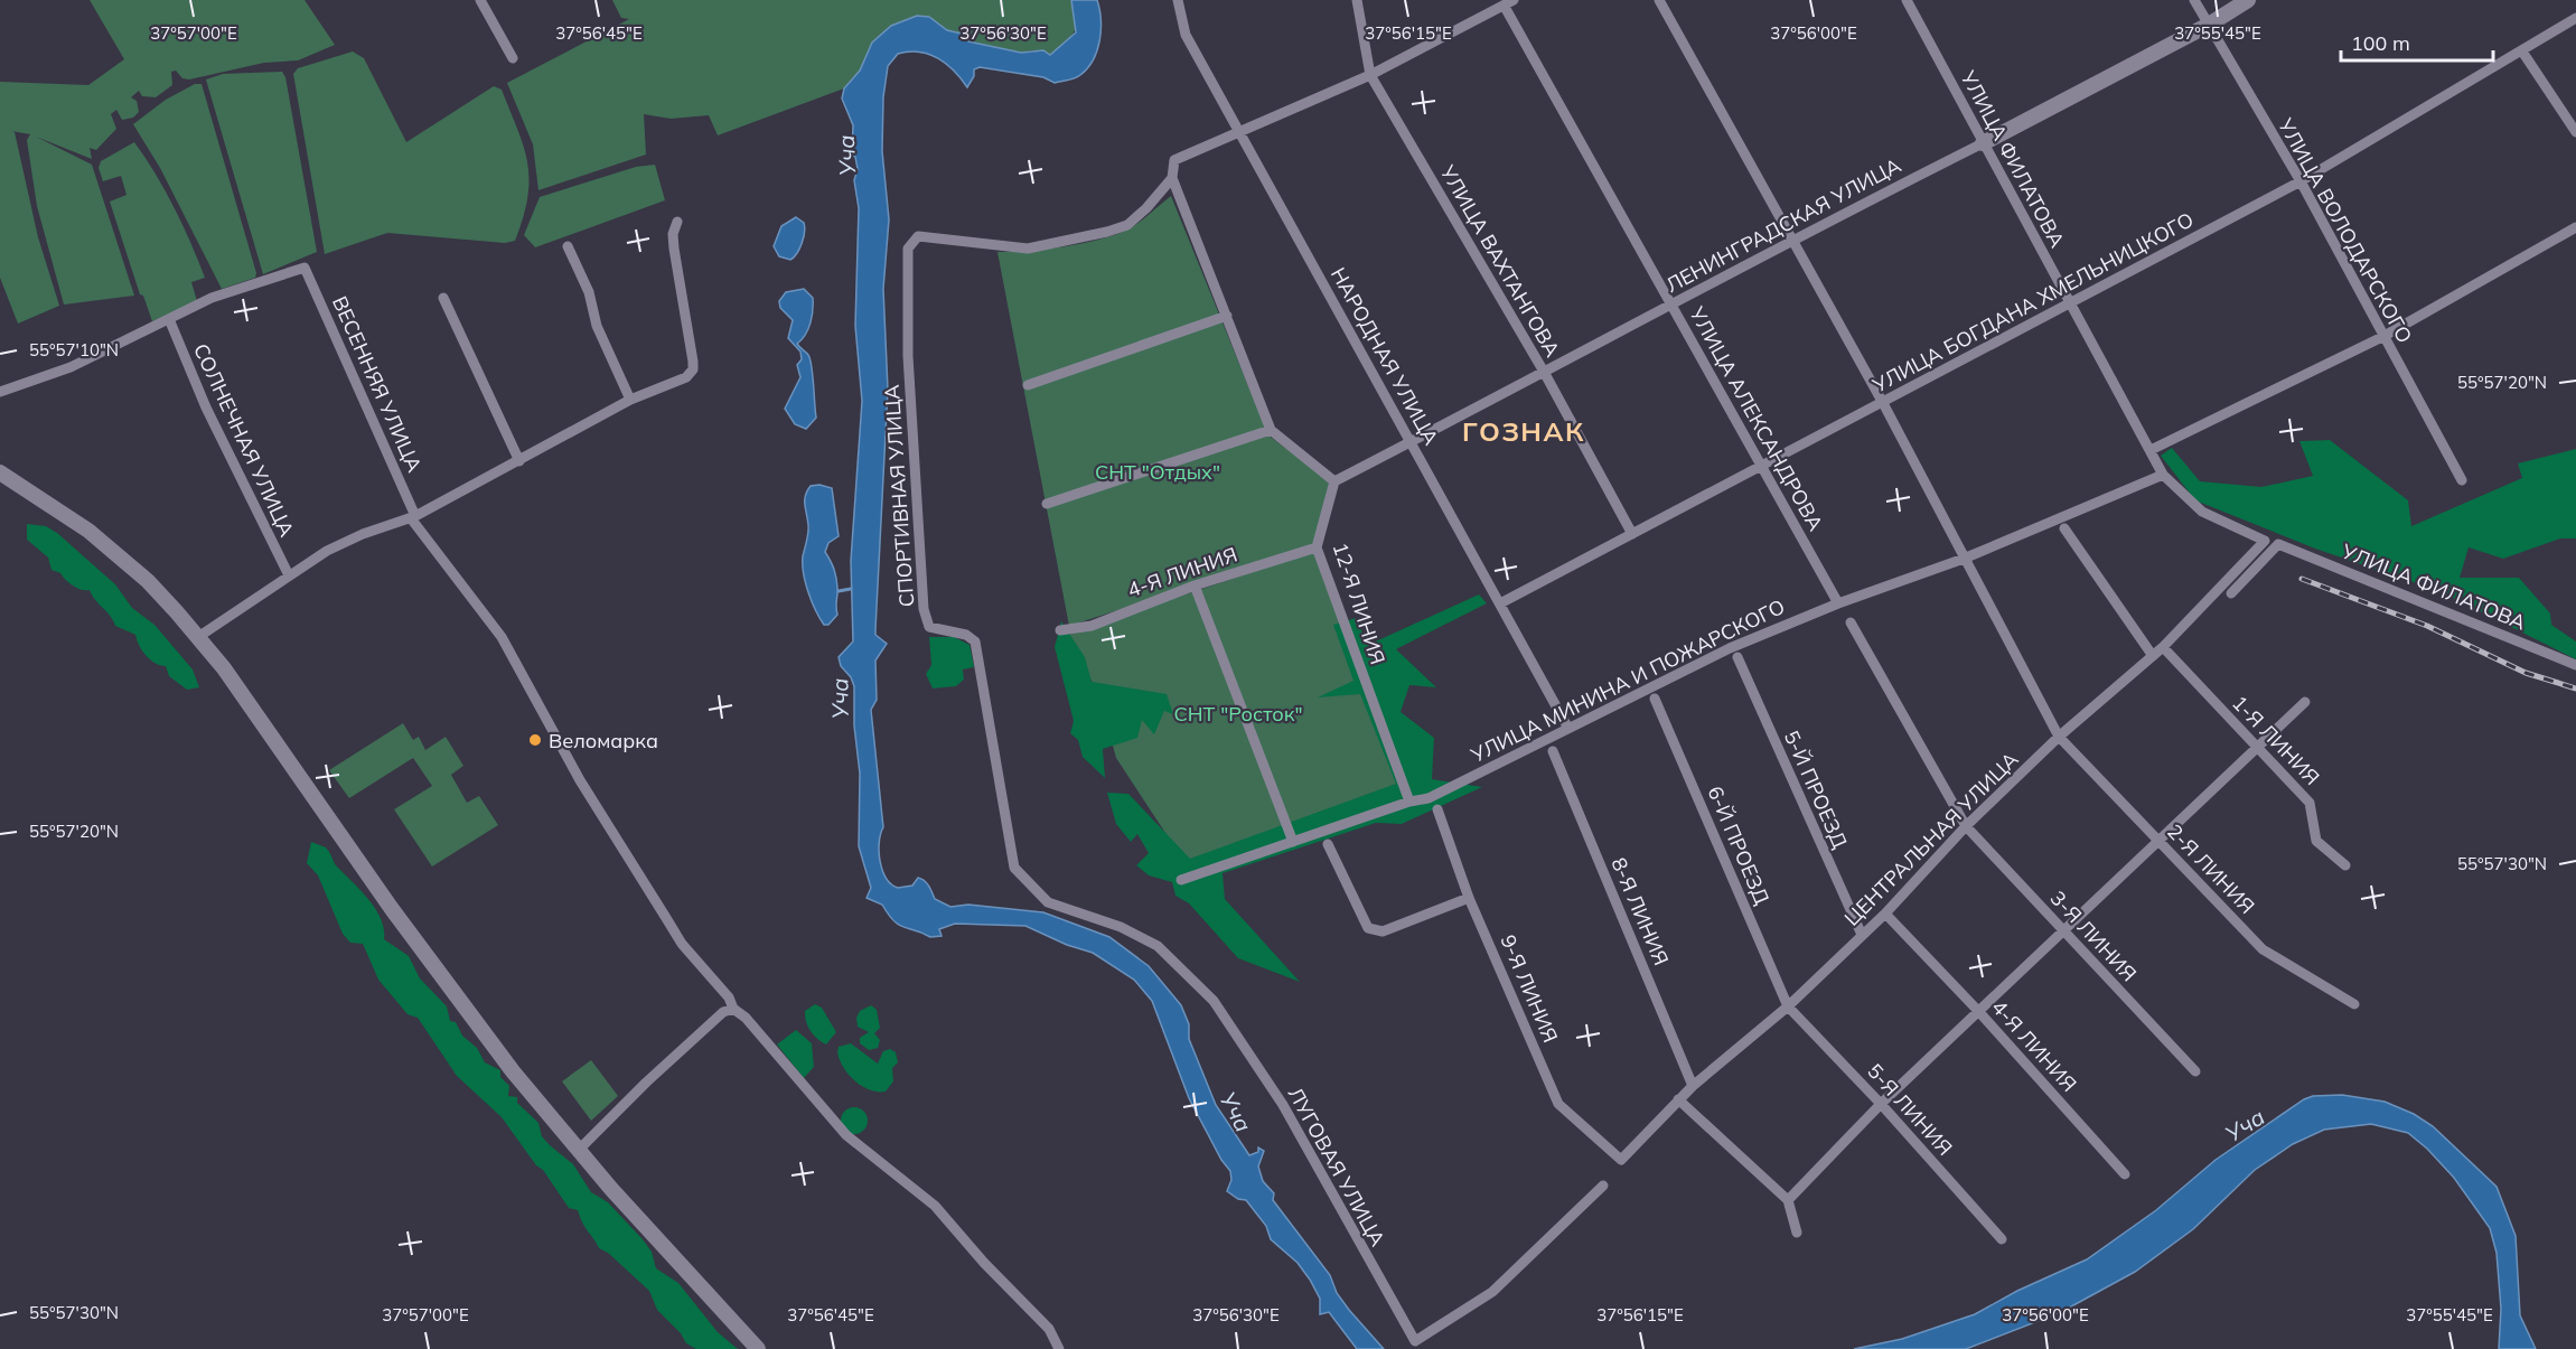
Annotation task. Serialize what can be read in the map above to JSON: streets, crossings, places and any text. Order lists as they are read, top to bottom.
{
  "streets": {
    "main road": ["ЛЕНИНГРАДСКАЯ УЛИЦА"],
    "street": [
      "УЛИЦА ФИЛАТОВА",
      "УЛИЦА ВОЛОДАРСКОГО",
      "УЛИЦА ВАХТАНГОВА",
      "УЛИЦА БОГДАНА ХМЕЛЬНИЦКОГО",
      "НАРОДНАЯ УЛИЦА",
      "ВЕСЕННЯЯ УЛИЦА",
      "УЛИЦА АЛЕКСАНДРОВА",
      "СОЛНЕЧНАЯ УЛИЦА",
      "СПОРТИВНАЯ УЛИЦА",
      "4-Я ЛИНИЯ",
      "12-Я ЛИНИЯ",
      "УЛИЦА МИНИНА И ПОЖАРСКОГО",
      "1-Я ЛИНИЯ",
      "5-Й ПРОЕЗД",
      "ЦЕНТРАЛЬНАЯ УЛИЦА",
      "6-Й ПРОЕЗД",
      "2-Я ЛИНИЯ",
      "8-Я ЛИНИЯ",
      "3-Я ЛИНИЯ",
      "9-Я ЛИНИЯ",
      "5-Я ЛИНИЯ",
      "ЛУГОВАЯ УЛИЦА"
    ]
  },
  "crossings": [
    ["УЛИЦА ФИЛАТОВА", "ЛЕНИНГРАДСКАЯ УЛИЦА"],
    ["УЛИЦА ФИЛАТОВА", "УЛИЦА БОГДАНА ХМЕЛЬНИЦКОГО"],
    ["УЛИЦА ФИЛАТОВА", "УЛИЦА МИНИНА И ПОЖАРСКОГО"],
    ["УЛИЦА ФИЛАТОВА", "ЦЕНТРАЛЬНАЯ УЛИЦА"],
    ["ЛЕНИНГРАДСКАЯ УЛИЦА", "УЛИЦА ВОЛОДАРСКОГО"],
    ["ЛЕНИНГРАДСКАЯ УЛИЦА", "УЛИЦА ВАХТАНГОВА"],
    ["ЛЕНИНГРАДСКАЯ УЛИЦА", "НАРОДНАЯ УЛИЦА"],
    ["ЛЕНИНГРАДСКАЯ УЛИЦА", "УЛИЦА АЛЕКСАНДРОВА"],
    ["ЛЕНИНГРАДСКАЯ УЛИЦА", "12-Я ЛИНИЯ"],
    ["ЛЕНИНГРАДСКАЯ УЛИЦА", "2-Я ЛИНИЯ"],
    ["УЛИЦА ВОЛОДАРСКОГО", "УЛИЦА БОГДАНА ХМЕЛЬНИЦКОГО"],
    ["УЛИЦА ВАХТАНГОВА", "УЛИЦА БОГДАНА ХМЕЛЬНИЦКОГО"],
    ["УЛИЦА БОГДАНА ХМЕЛЬНИЦКОГО", "НАРОДНАЯ УЛИЦА"],
    ["УЛИЦА БОГДАНА ХМЕЛЬНИЦКОГО", "УЛИЦА АЛЕКСАНДРОВА"],
    ["УЛИЦА БОГДАНА ХМЕЛЬНИЦКОГО", "2-Я ЛИНИЯ"],
    ["НАРОДНАЯ УЛИЦА", "УЛИЦА МИНИНА И ПОЖАРСКОГО"],
    ["ВЕСЕННЯЯ УЛИЦА", "СОЛНЕЧНАЯ УЛИЦА"],
    ["УЛИЦА АЛЕКСАНДРОВА", "УЛИЦА МИНИНА И ПОЖАРСКОГО"],
    ["СПОРТИВНАЯ УЛИЦА", "ЛУГОВАЯ УЛИЦА"],
    ["4-Я ЛИНИЯ", "12-Я ЛИНИЯ"],
    ["4-Я ЛИНИЯ", "ЦЕНТРАЛЬНАЯ УЛИЦА"],
    ["12-Я ЛИНИЯ", "УЛИЦА МИНИНА И ПОЖАРСКОГО"],
    ["УЛИЦА МИНИНА И ПОЖАРСКОГО", "2-Я ЛИНИЯ"],
    ["1-Я ЛИНИЯ", "ЦЕНТРАЛЬНАЯ УЛИЦА"],
    ["5-Й ПРОЕЗД", "ЦЕНТРАЛЬНАЯ УЛИЦА"],
    ["ЦЕНТРАЛЬНАЯ УЛИЦА", "6-Й ПРОЕЗД"],
    ["ЦЕНТРАЛЬНАЯ УЛИЦА", "2-Я ЛИНИЯ"],
    ["ЦЕНТРАЛЬНАЯ УЛИЦА", "8-Я ЛИНИЯ"],
    ["ЦЕНТРАЛЬНАЯ УЛИЦА", "3-Я ЛИНИЯ"],
    ["ЦЕНТРАЛЬНАЯ УЛИЦА", "9-Я ЛИНИЯ"],
    ["ЦЕНТРАЛЬНАЯ УЛИЦА", "5-Я ЛИНИЯ"],
    ["6-Й ПРОЕЗД", "5-Я ЛИНИЯ"]
  ],
  "districts": ["ГОЗНАК"],
  "water": ["Уча"],
  "parks": ["СНТ \"Отдых\"", "СНТ \"Росток\""],
  "places": ["Веломарка"],
  "scale_bar": "100 m",
  "coordinates": [
    "37°57'00\"E",
    "37°56'45\"E",
    "37°56'30\"E",
    "37°56'15\"E",
    "37°55'45\"E",
    "37°56'00\"E",
    "55°57'10\"N",
    "55°57'20\"N",
    "55°57'30\"N"
  ]
}
